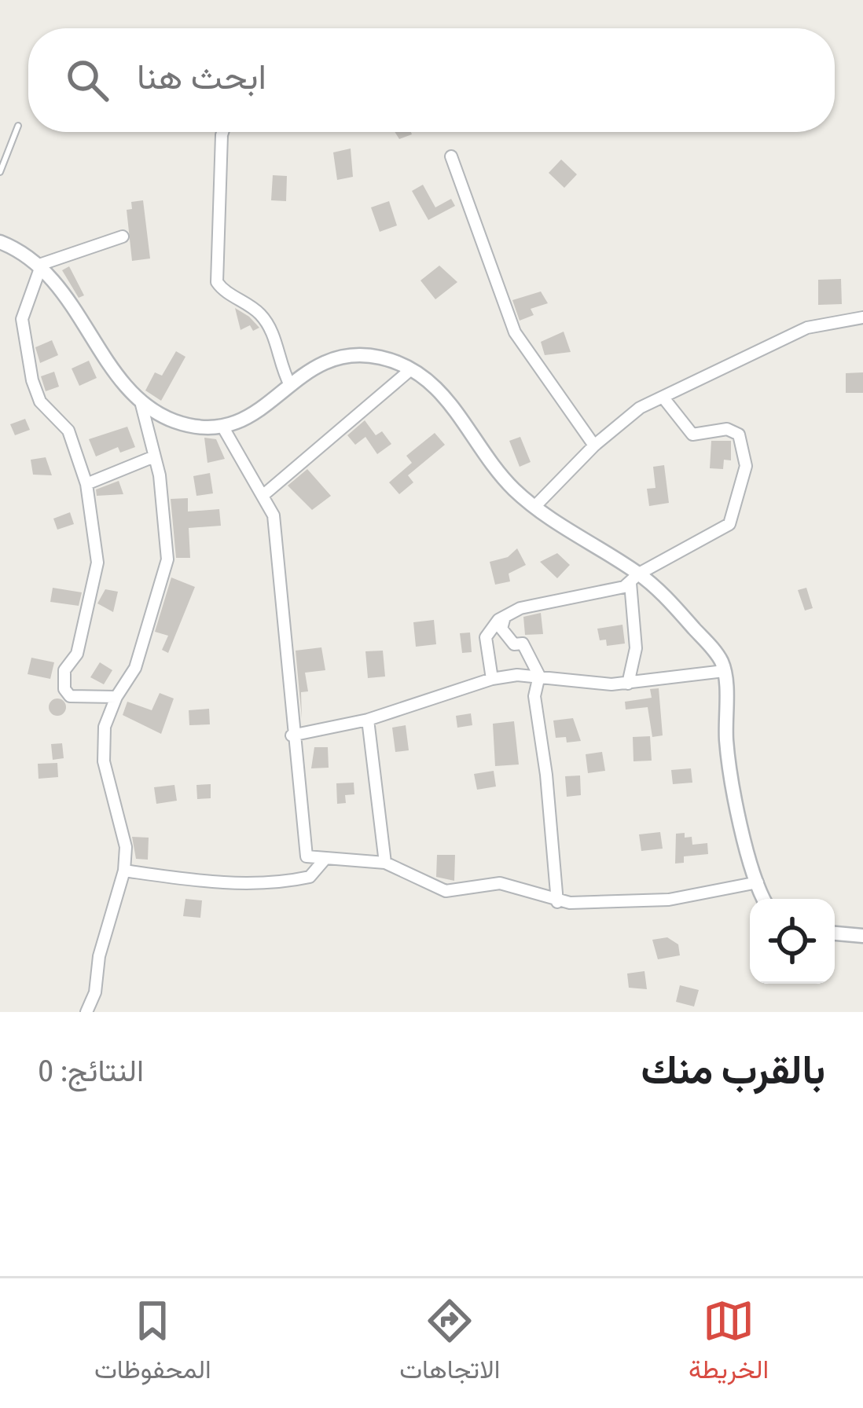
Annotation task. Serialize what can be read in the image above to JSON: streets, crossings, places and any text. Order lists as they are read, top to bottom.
{
  "page": {
    "search": "ابحث هنا",
    "heading": ["بالقرب منك", "النتائج: 0"],
    "nav": ["الخريطة", "الاتجاهات", "المحفوظات"]
  }
}
